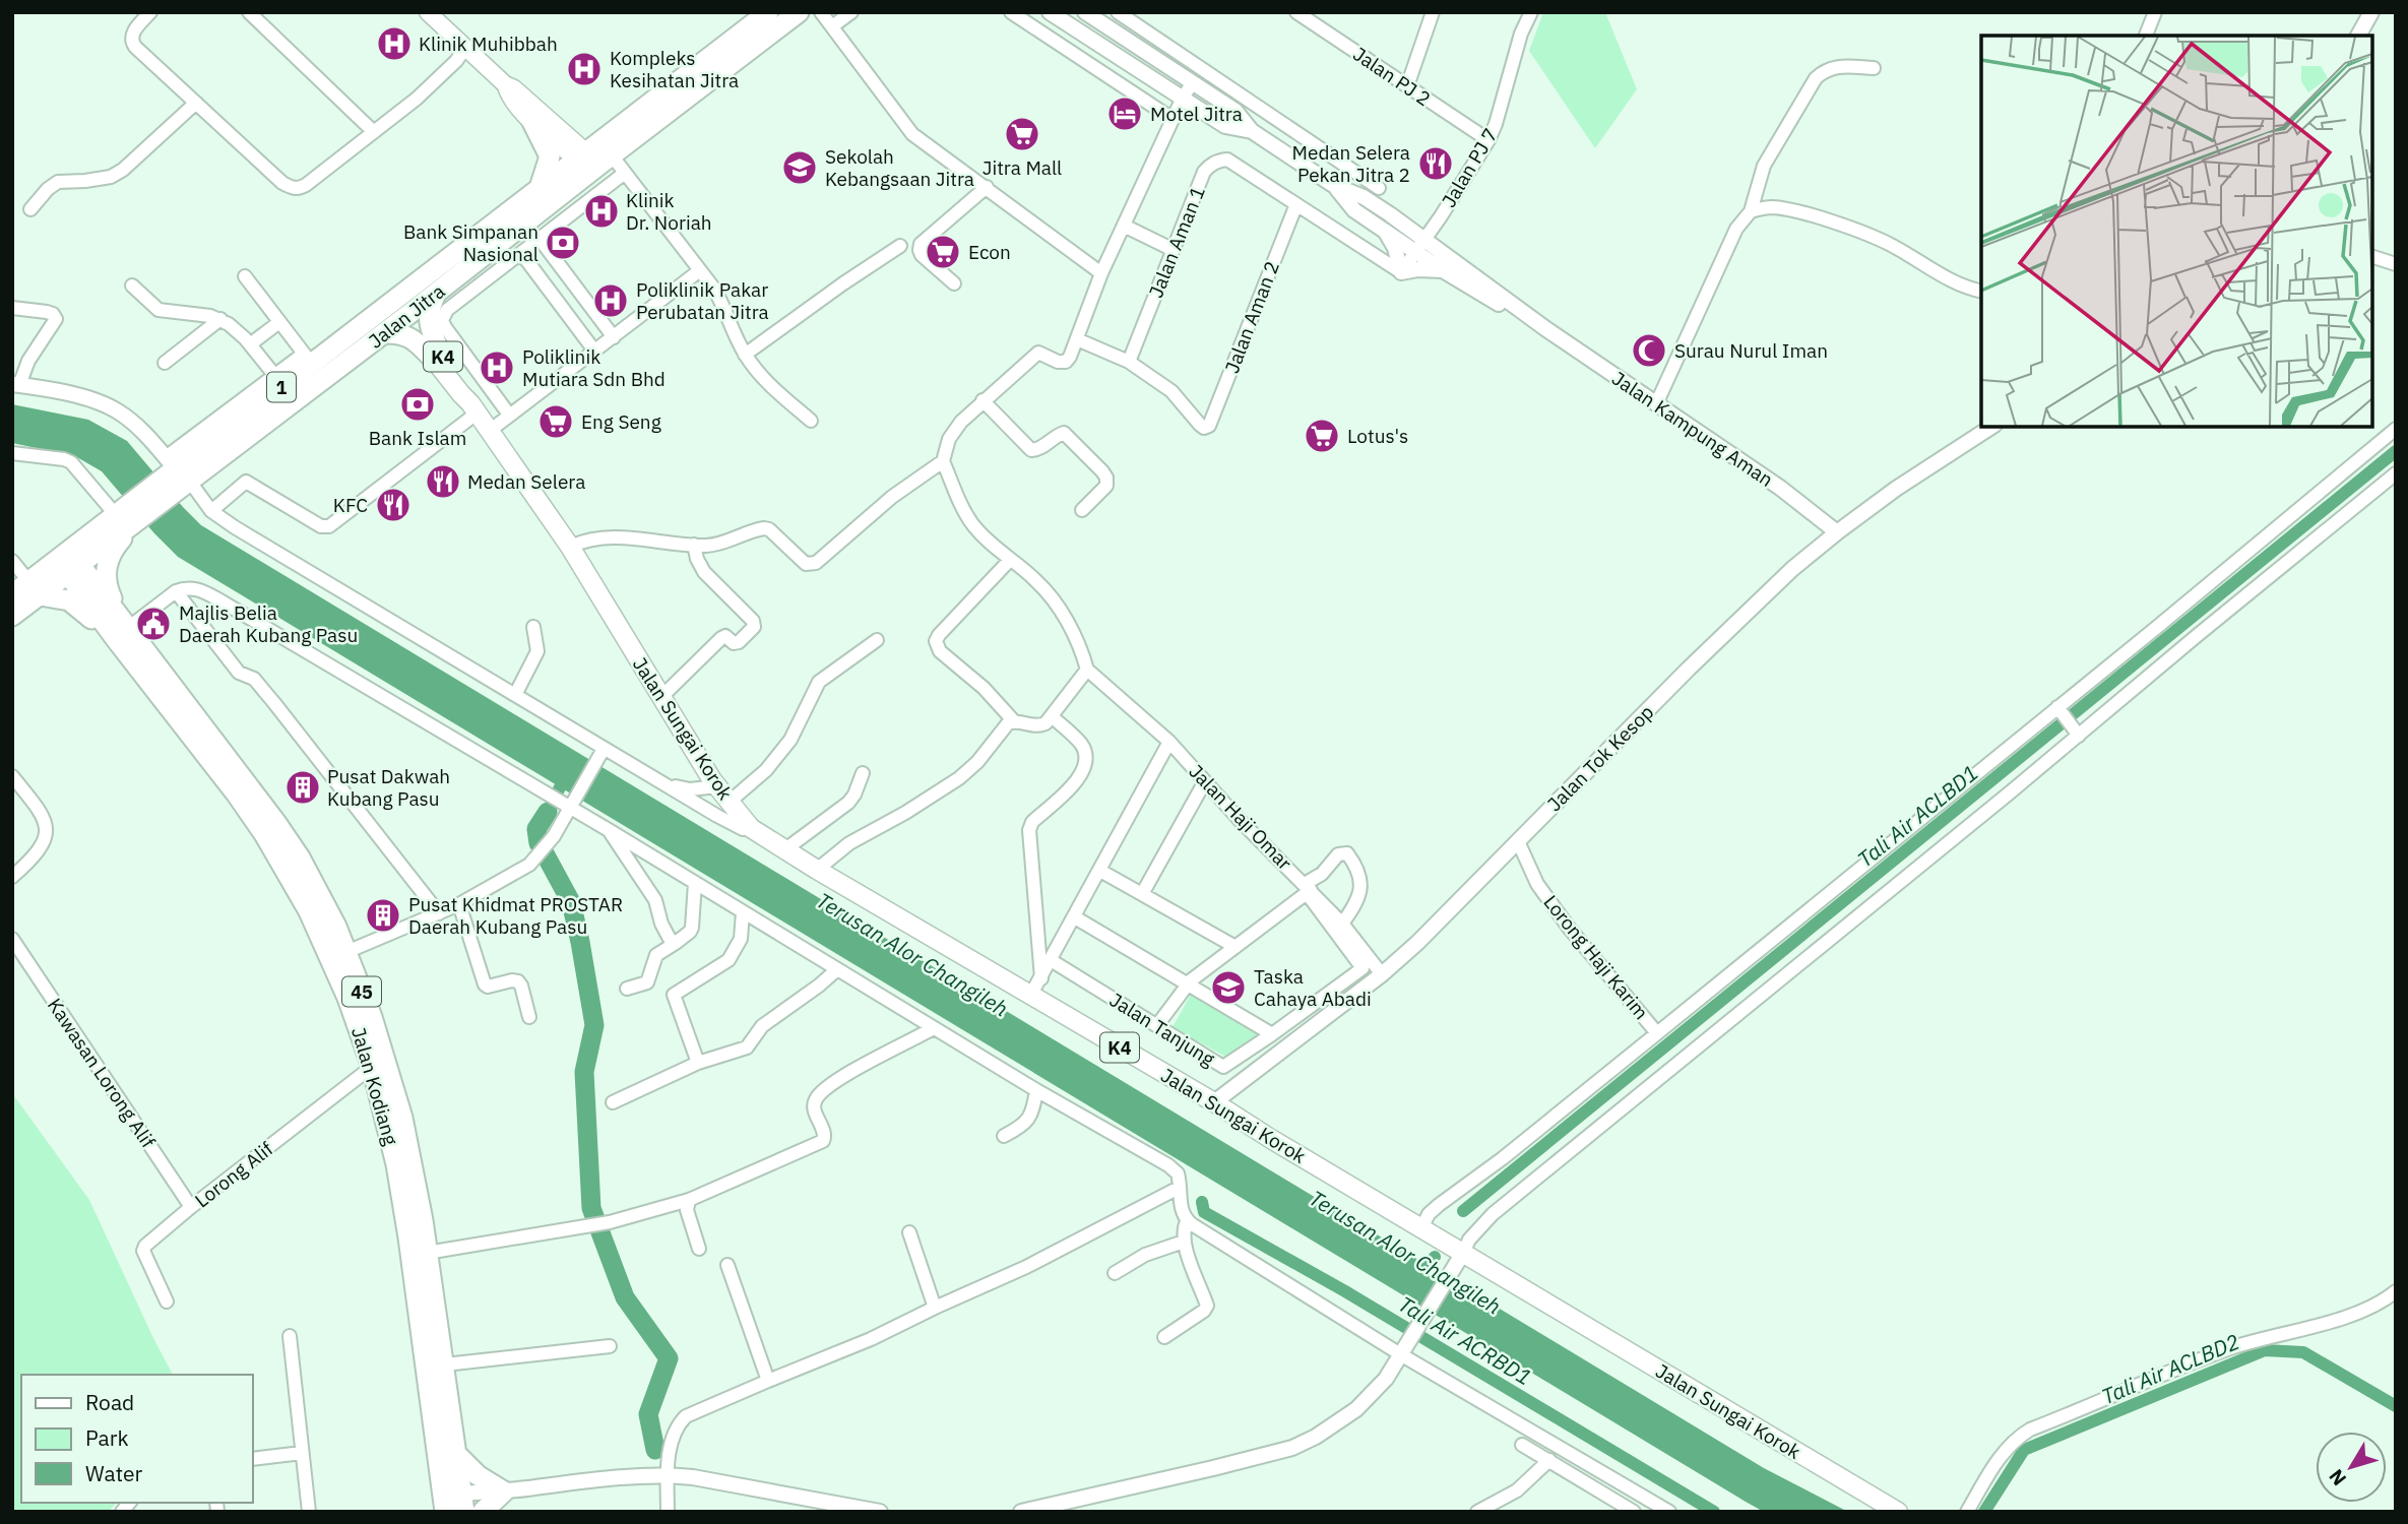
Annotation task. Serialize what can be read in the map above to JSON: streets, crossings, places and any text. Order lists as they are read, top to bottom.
{
  "streets": {
    "highway": [
      "Jalan Jitra",
      "1",
      "45",
      "Jalan Kodiang"
    ],
    "main road": ["K4", "Jalan Sungai Korok"],
    "street": [
      "Jalan PJ 2",
      "Jalan PJ 7",
      "Jalan Aman 1",
      "Jalan Aman 2",
      "Jalan Kampung Aman",
      "Jalan Tok Kesop",
      "Jalan Haji Omar",
      "Lorong Haji Karim",
      "Jalan Tanjung",
      "Kawasan Lorong Alif",
      "Lorong Alif"
    ]
  },
  "crossings": [
    ["Jalan PJ 2", "Jalan PJ 7"],
    ["Jalan PJ 7", "Jalan Aman 1"],
    ["Jalan PJ 7", "Jalan Kampung Aman"],
    ["Jalan Aman 1", "Jalan Aman 2"],
    ["Jalan Jitra", "Jalan Sungai Korok"],
    ["Jalan Jitra", "Jalan Kodiang"],
    ["Jalan Kampung Aman", "Jalan Tok Kesop"],
    ["Jalan Sungai Korok", "Jalan Tok Kesop"],
    ["Jalan Tok Kesop", "Jalan Haji Omar"],
    ["Jalan Tok Kesop", "Lorong Haji Karim"],
    ["Kawasan Lorong Alif", "Lorong Alif"],
    ["Jalan Kodiang", "Lorong Alif"]
  ],
  "water": [
    "Tali Air ACLBD1",
    "Terusan Alor Changileh",
    "Tali Air ACRBD1",
    "Tali Air ACLBD2"
  ],
  "places": {
    "hospital": [
      "Klinik Muhibbah",
      "Kompleks Kesihatan Jitra",
      "Klinik Dr. Noriah",
      "Poliklinik Pakar Perubatan Jitra",
      "Poliklinik Mutiara Sdn Bhd"
    ],
    "hotel": ["Motel Jitra"],
    "supermarket": [
      "Jitra Mall",
      "Econ",
      "Eng Seng",
      "Lotus's"
    ],
    "restaurant": ["Medan Selera Pekan Jitra 2", "Medan Selera", "KFC"],
    "school or university": ["Sekolah Kebangsaan Jitra", "Taska Cahaya Abadi"],
    "bank": ["Bank Simpanan Nasional", "Bank Islam"],
    "mosque": ["Surau Nurul Iman"],
    "public building": ["Majlis Belia Daerah Kubang Pasu"],
    "building": ["Pusat Dakwah Kubang Pasu", "Pusat Khidmat PROSTAR Daerah Kubang Pasu"]
  },
  "legend": ["Road", "Park", "Water"],
  "north": "bottom left"
}
